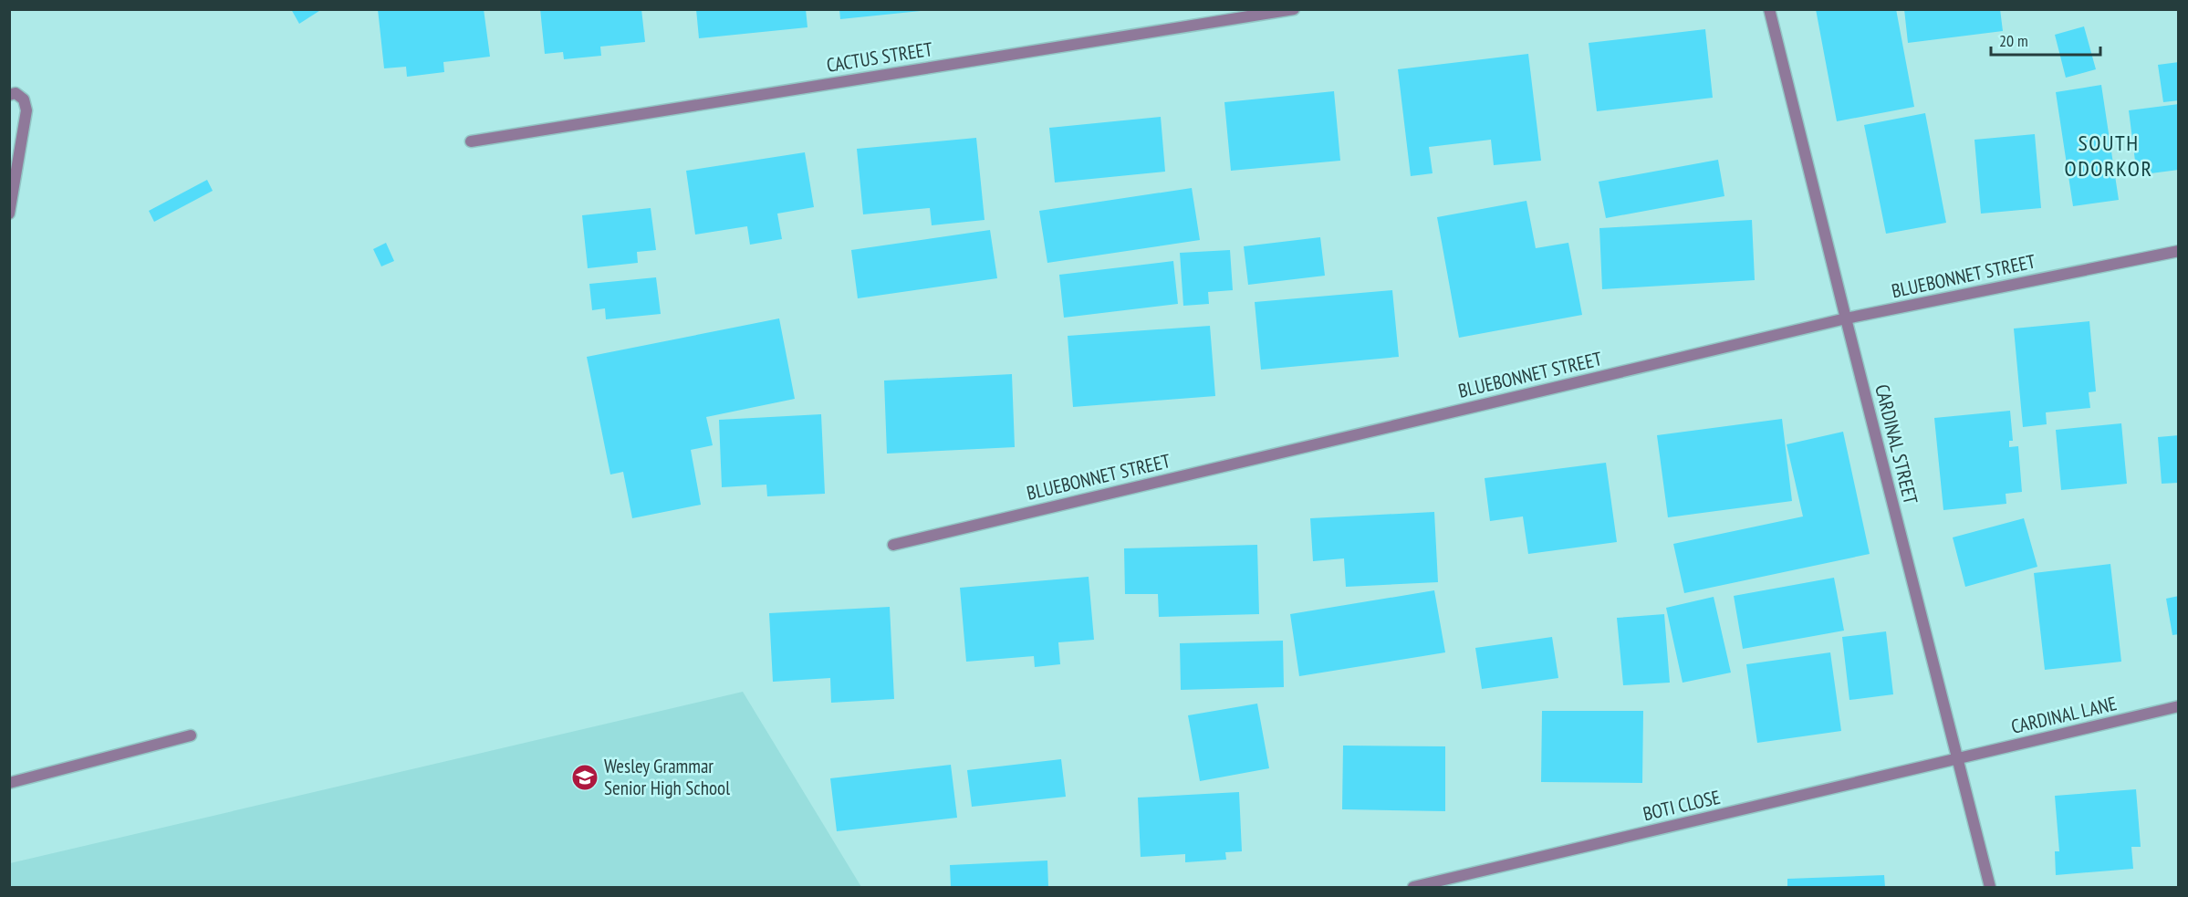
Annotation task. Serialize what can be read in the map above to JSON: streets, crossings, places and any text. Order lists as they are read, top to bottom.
{
  "streets": {
    "street": [
      "CACTUS STREET",
      "BLUEBONNET STREET",
      "CARDINAL STREET",
      "CARDINAL LANE",
      "BOTI CLOSE"
    ]
  },
  "crossings": [
    ["BLUEBONNET STREET", "CARDINAL STREET"],
    ["CARDINAL STREET", "CARDINAL LANE"],
    ["CARDINAL STREET", "BOTI CLOSE"],
    ["CARDINAL LANE", "BOTI CLOSE"]
  ],
  "districts": ["SOUTH ODORKOR"],
  "places": {
    "school or university": ["Wesley Grammar Senior High School"]
  },
  "scale_bar": "20 m"
}
